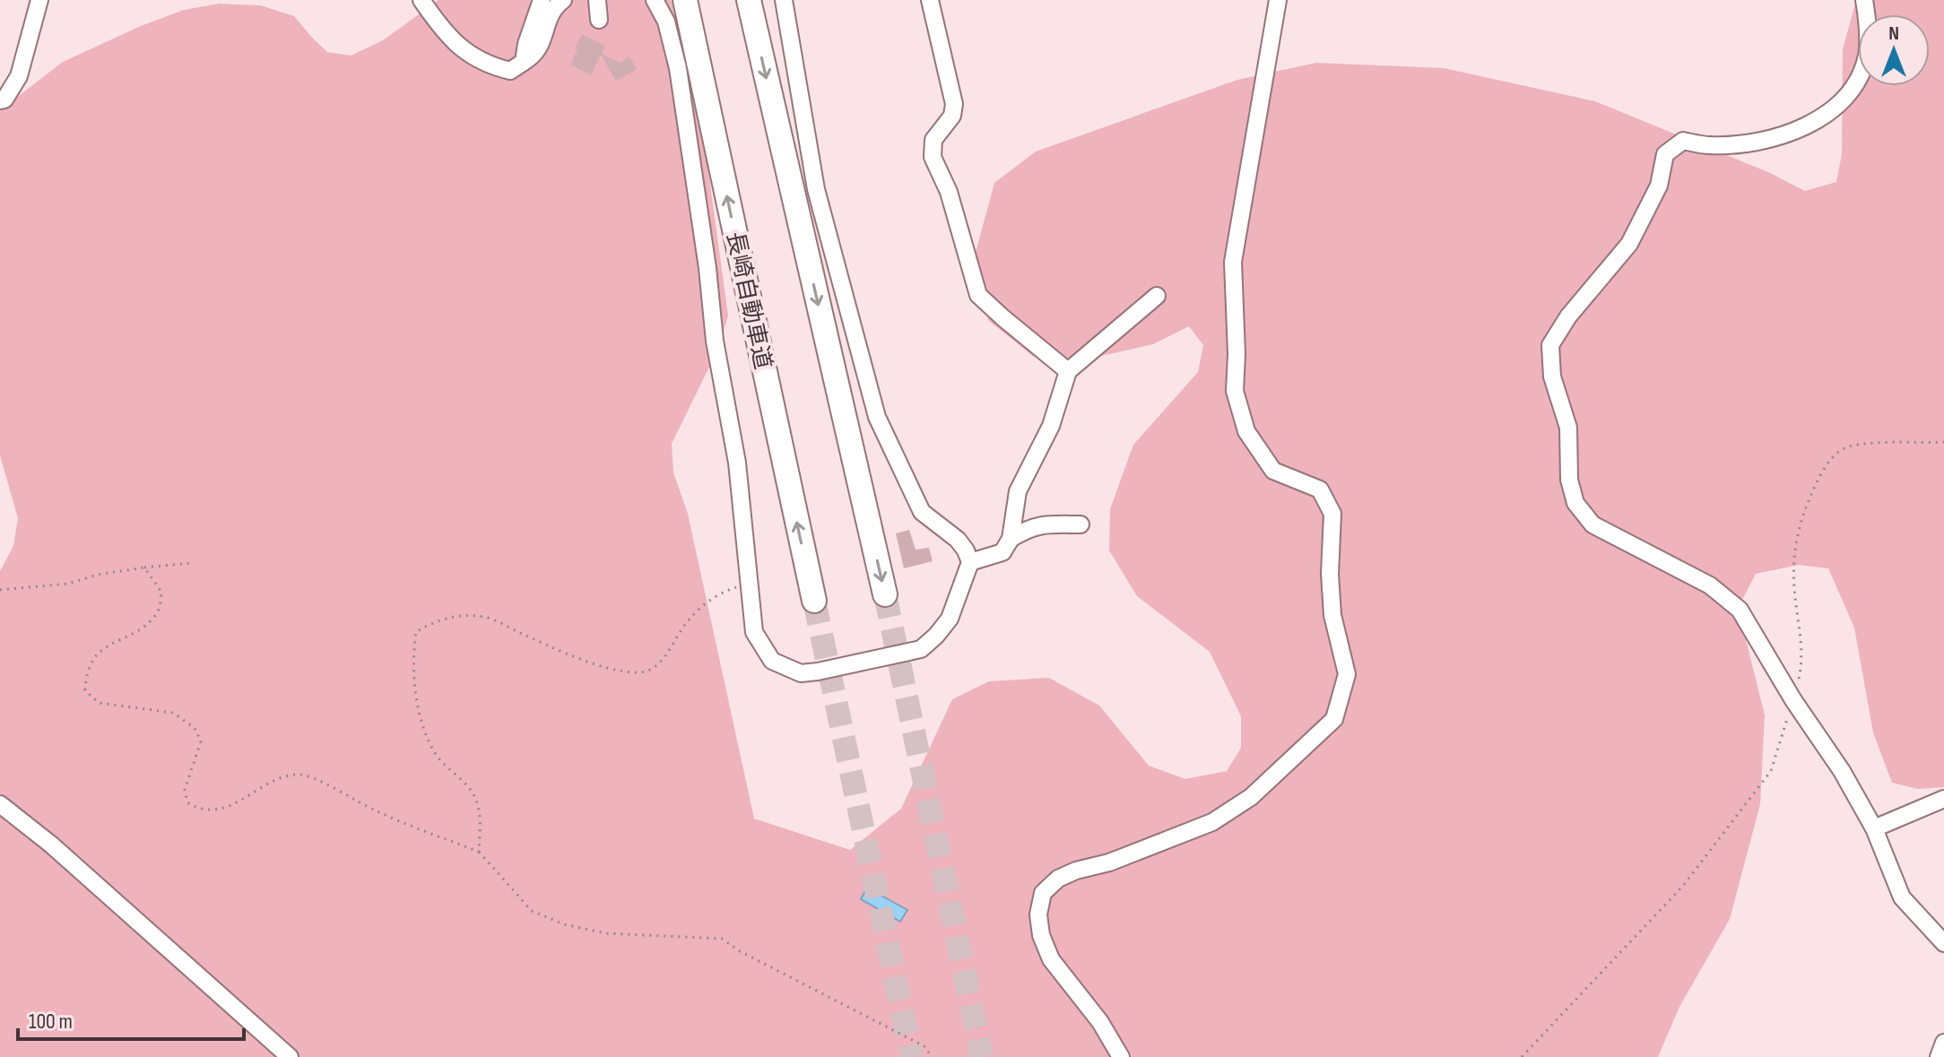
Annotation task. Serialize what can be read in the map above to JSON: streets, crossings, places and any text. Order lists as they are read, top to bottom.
{
  "streets": {
    "highway": ["長崎自動車道"]
  },
  "scale_bar": "100 m",
  "north": "top"
}
